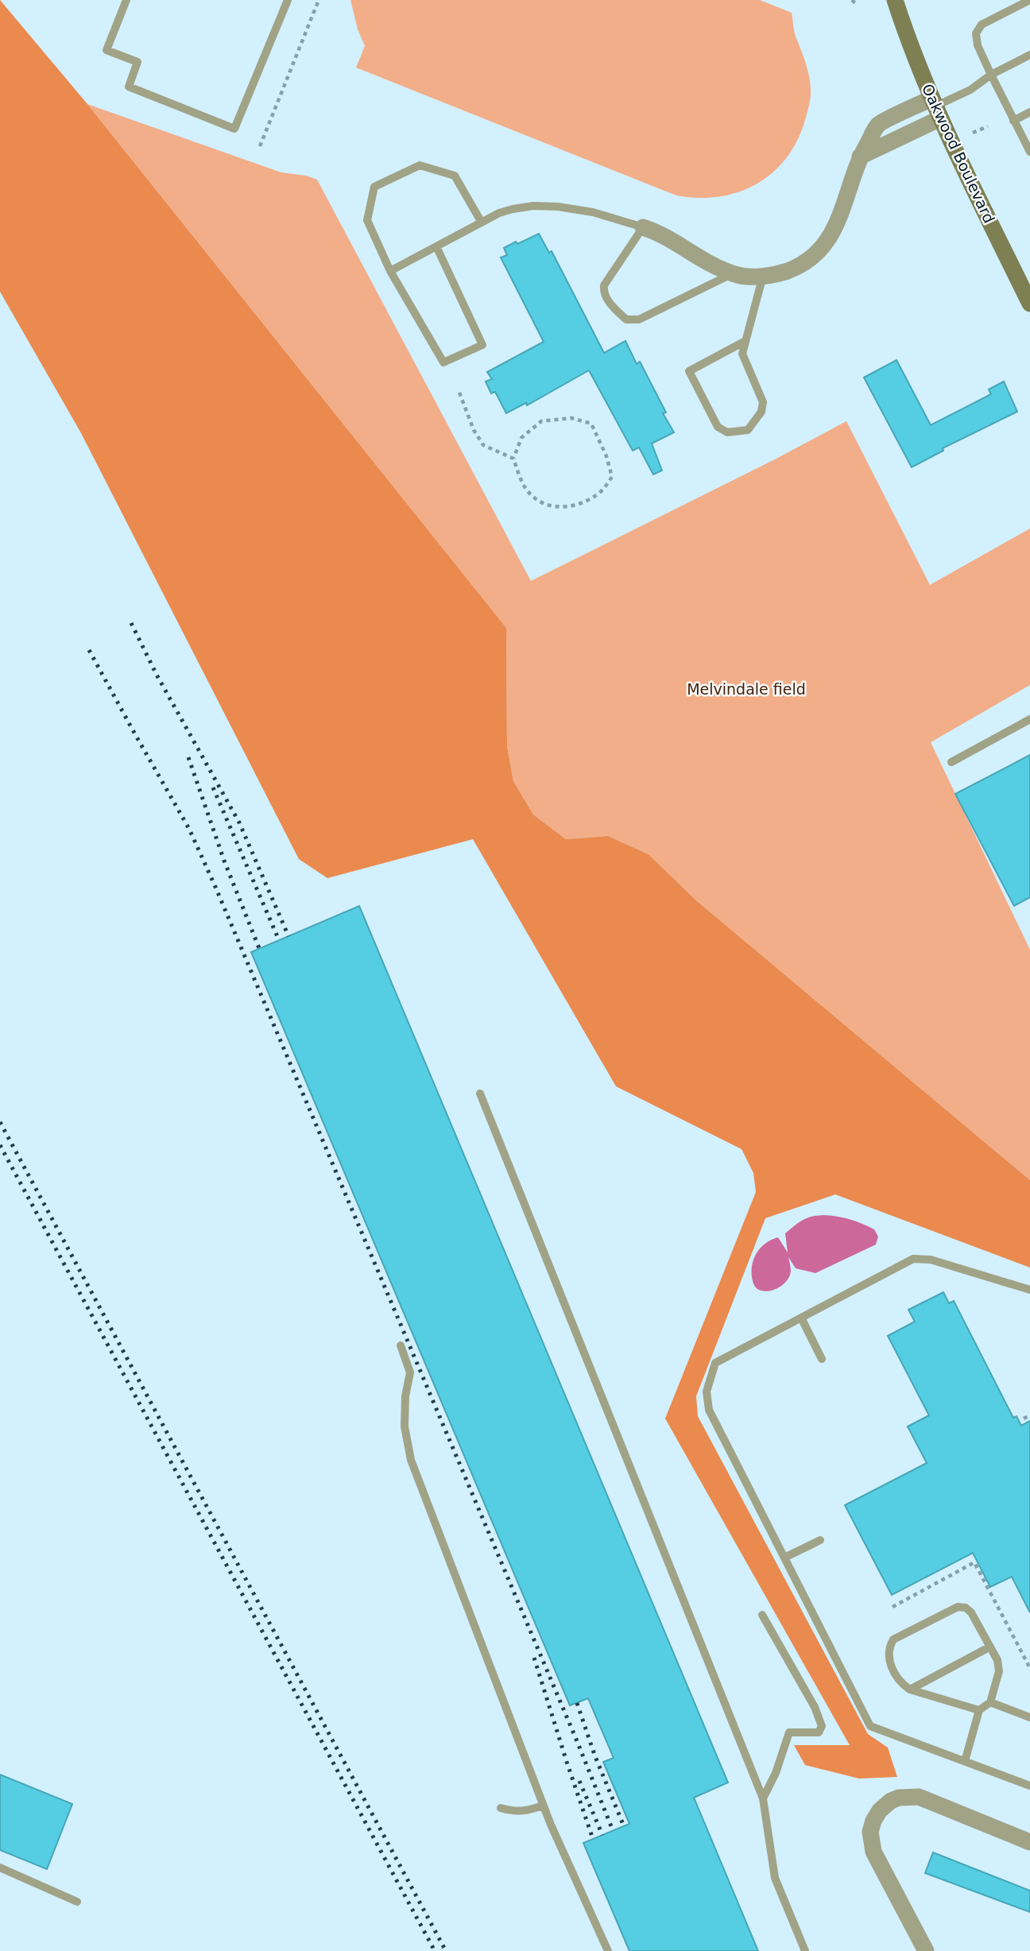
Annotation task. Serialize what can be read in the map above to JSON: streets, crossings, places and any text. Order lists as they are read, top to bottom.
{
  "streets": {
    "main road": ["Oakwood Boulevard"]
  },
  "parks": ["Melvindale field"]
}
